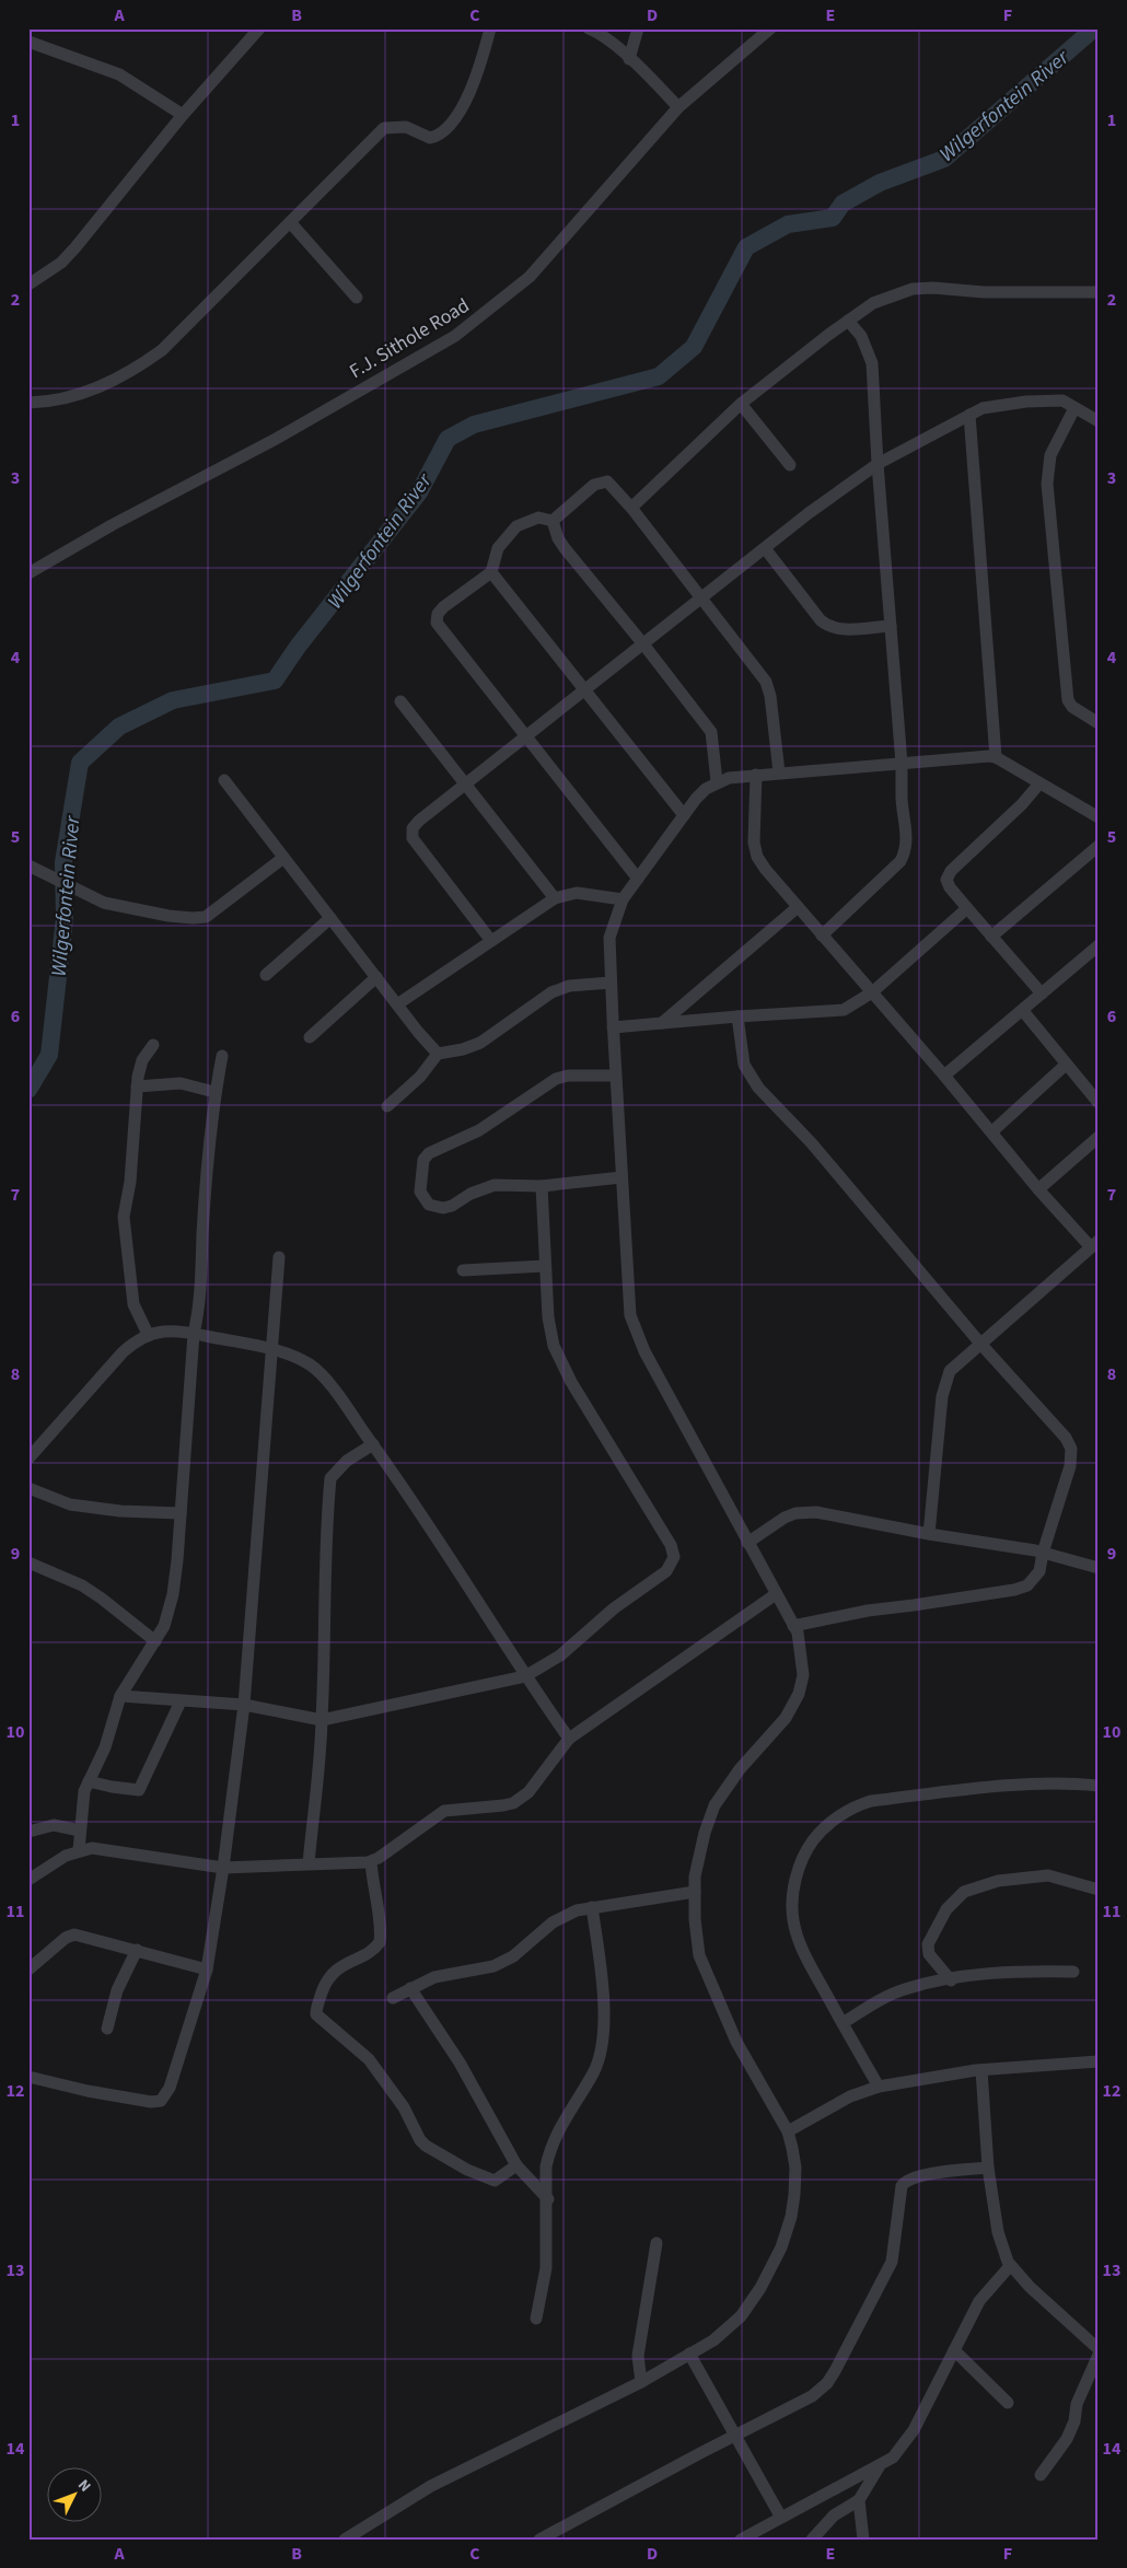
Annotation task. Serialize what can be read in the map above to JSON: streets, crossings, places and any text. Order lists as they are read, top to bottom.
{
  "streets": {
    "street": ["F.J. Sithole Road"]
  },
  "water": ["Wilgerfontein River"],
  "north": "top right",
  "grid": {
    "columns": [
      "A",
      "B",
      "C",
      "D",
      "E",
      "F"
    ],
    "rows": [
      "1",
      "2",
      "3",
      "4",
      "5",
      "6",
      "7",
      "8",
      "9",
      "10",
      "11",
      "12",
      "13",
      "14"
    ]
  }
}
